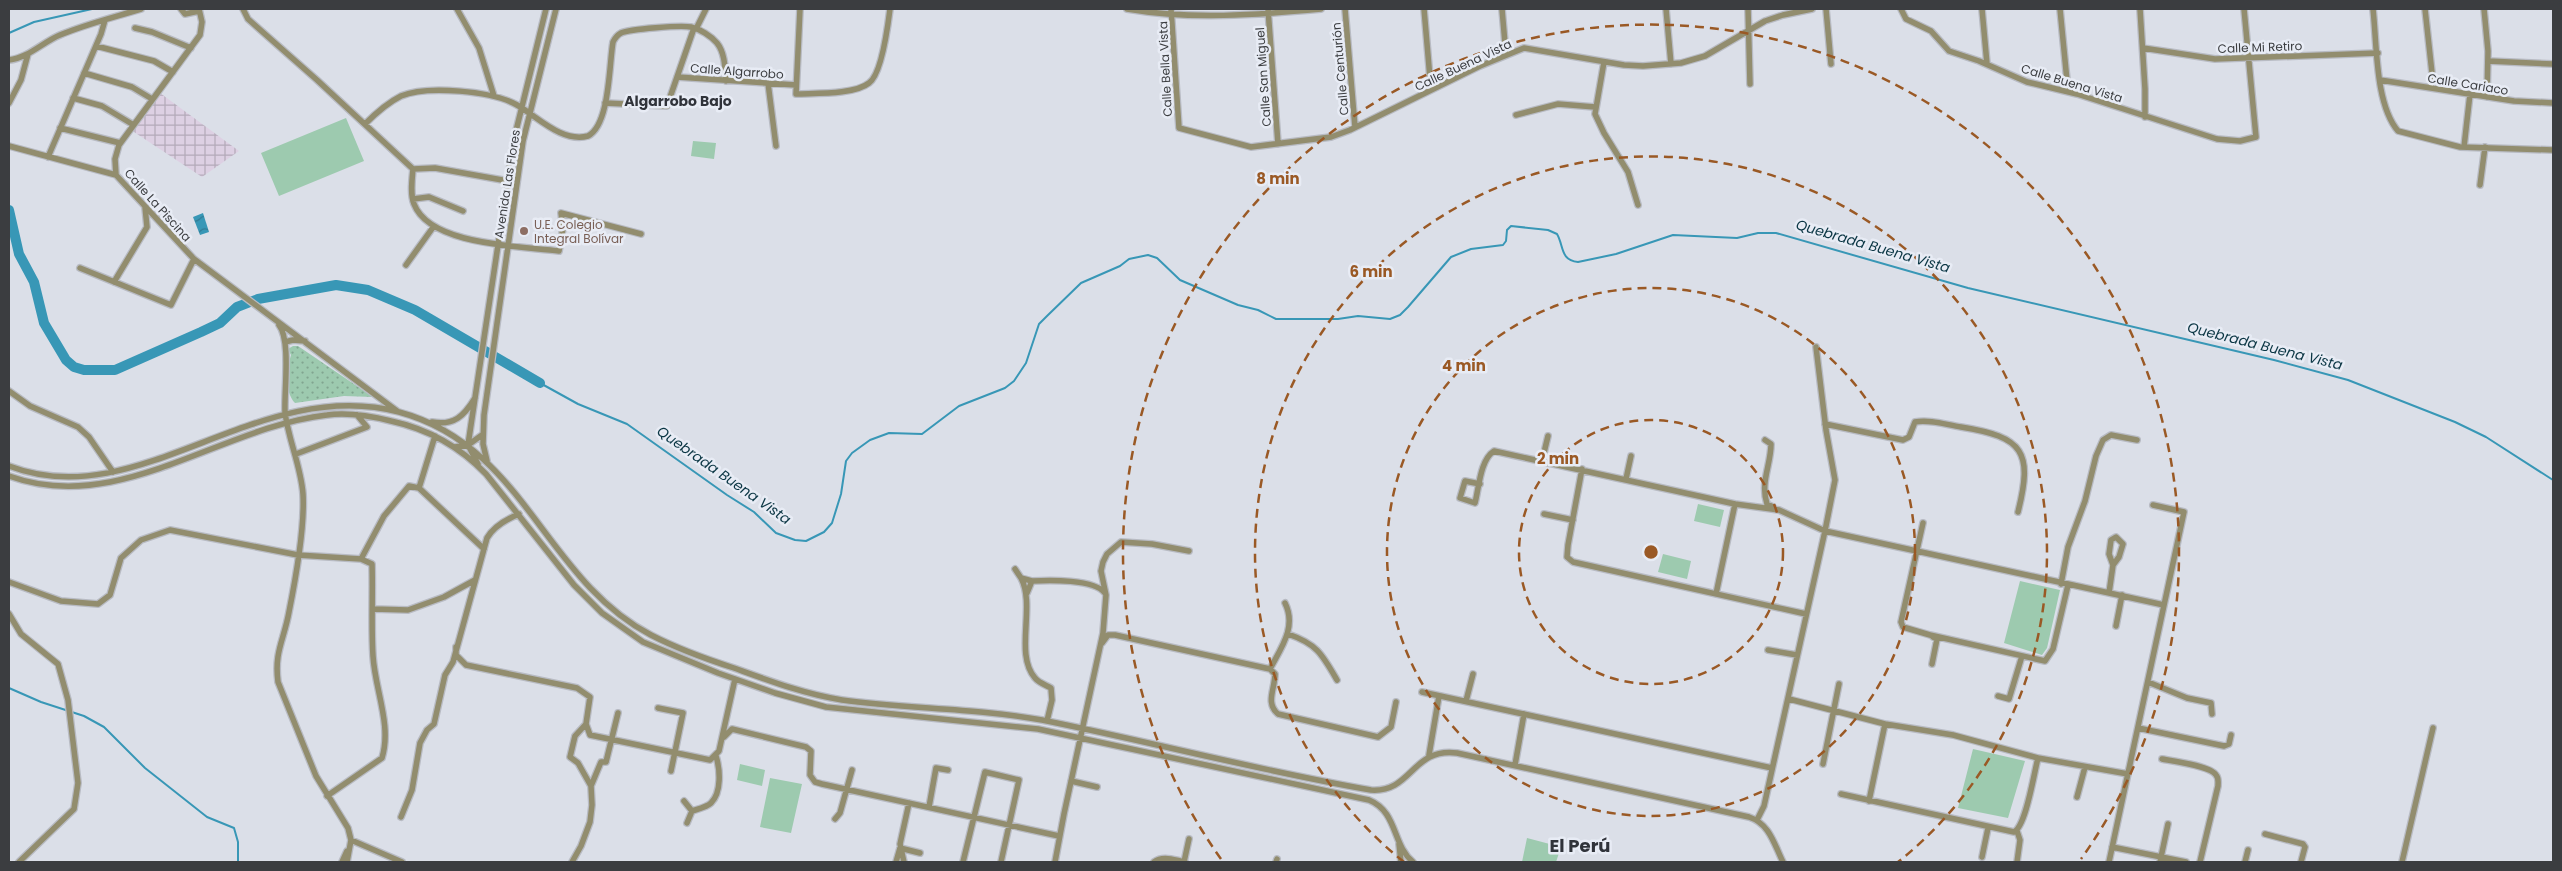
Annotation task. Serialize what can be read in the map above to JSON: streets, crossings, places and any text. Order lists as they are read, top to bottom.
{
  "streets": {
    "street": [
      "Calle Mi Retiro",
      "Calle Buena Vista",
      "Calle Bella Vista",
      "Calle Centurión",
      "Calle Algarrobo",
      "Calle San Miguel",
      "Calle Cariaco",
      "Avenida Las Flores",
      "Calle La Piscina"
    ]
  },
  "crossings": [
    ["Calle Mi Retiro", "Calle Buena Vista"],
    ["Calle Buena Vista", "Calle Bella Vista"],
    ["Calle Buena Vista", "Calle Centurión"],
    ["Calle Buena Vista", "Calle San Miguel"]
  ],
  "districts": ["Algarrobo Bajo", "El Perú"],
  "water": ["Quebrada Buena Vista"],
  "places": ["U.E. Colegio Integral Bolívar"],
  "rings": [
    "8 min",
    "6 min",
    "4 min",
    "2 min"
  ]
}
